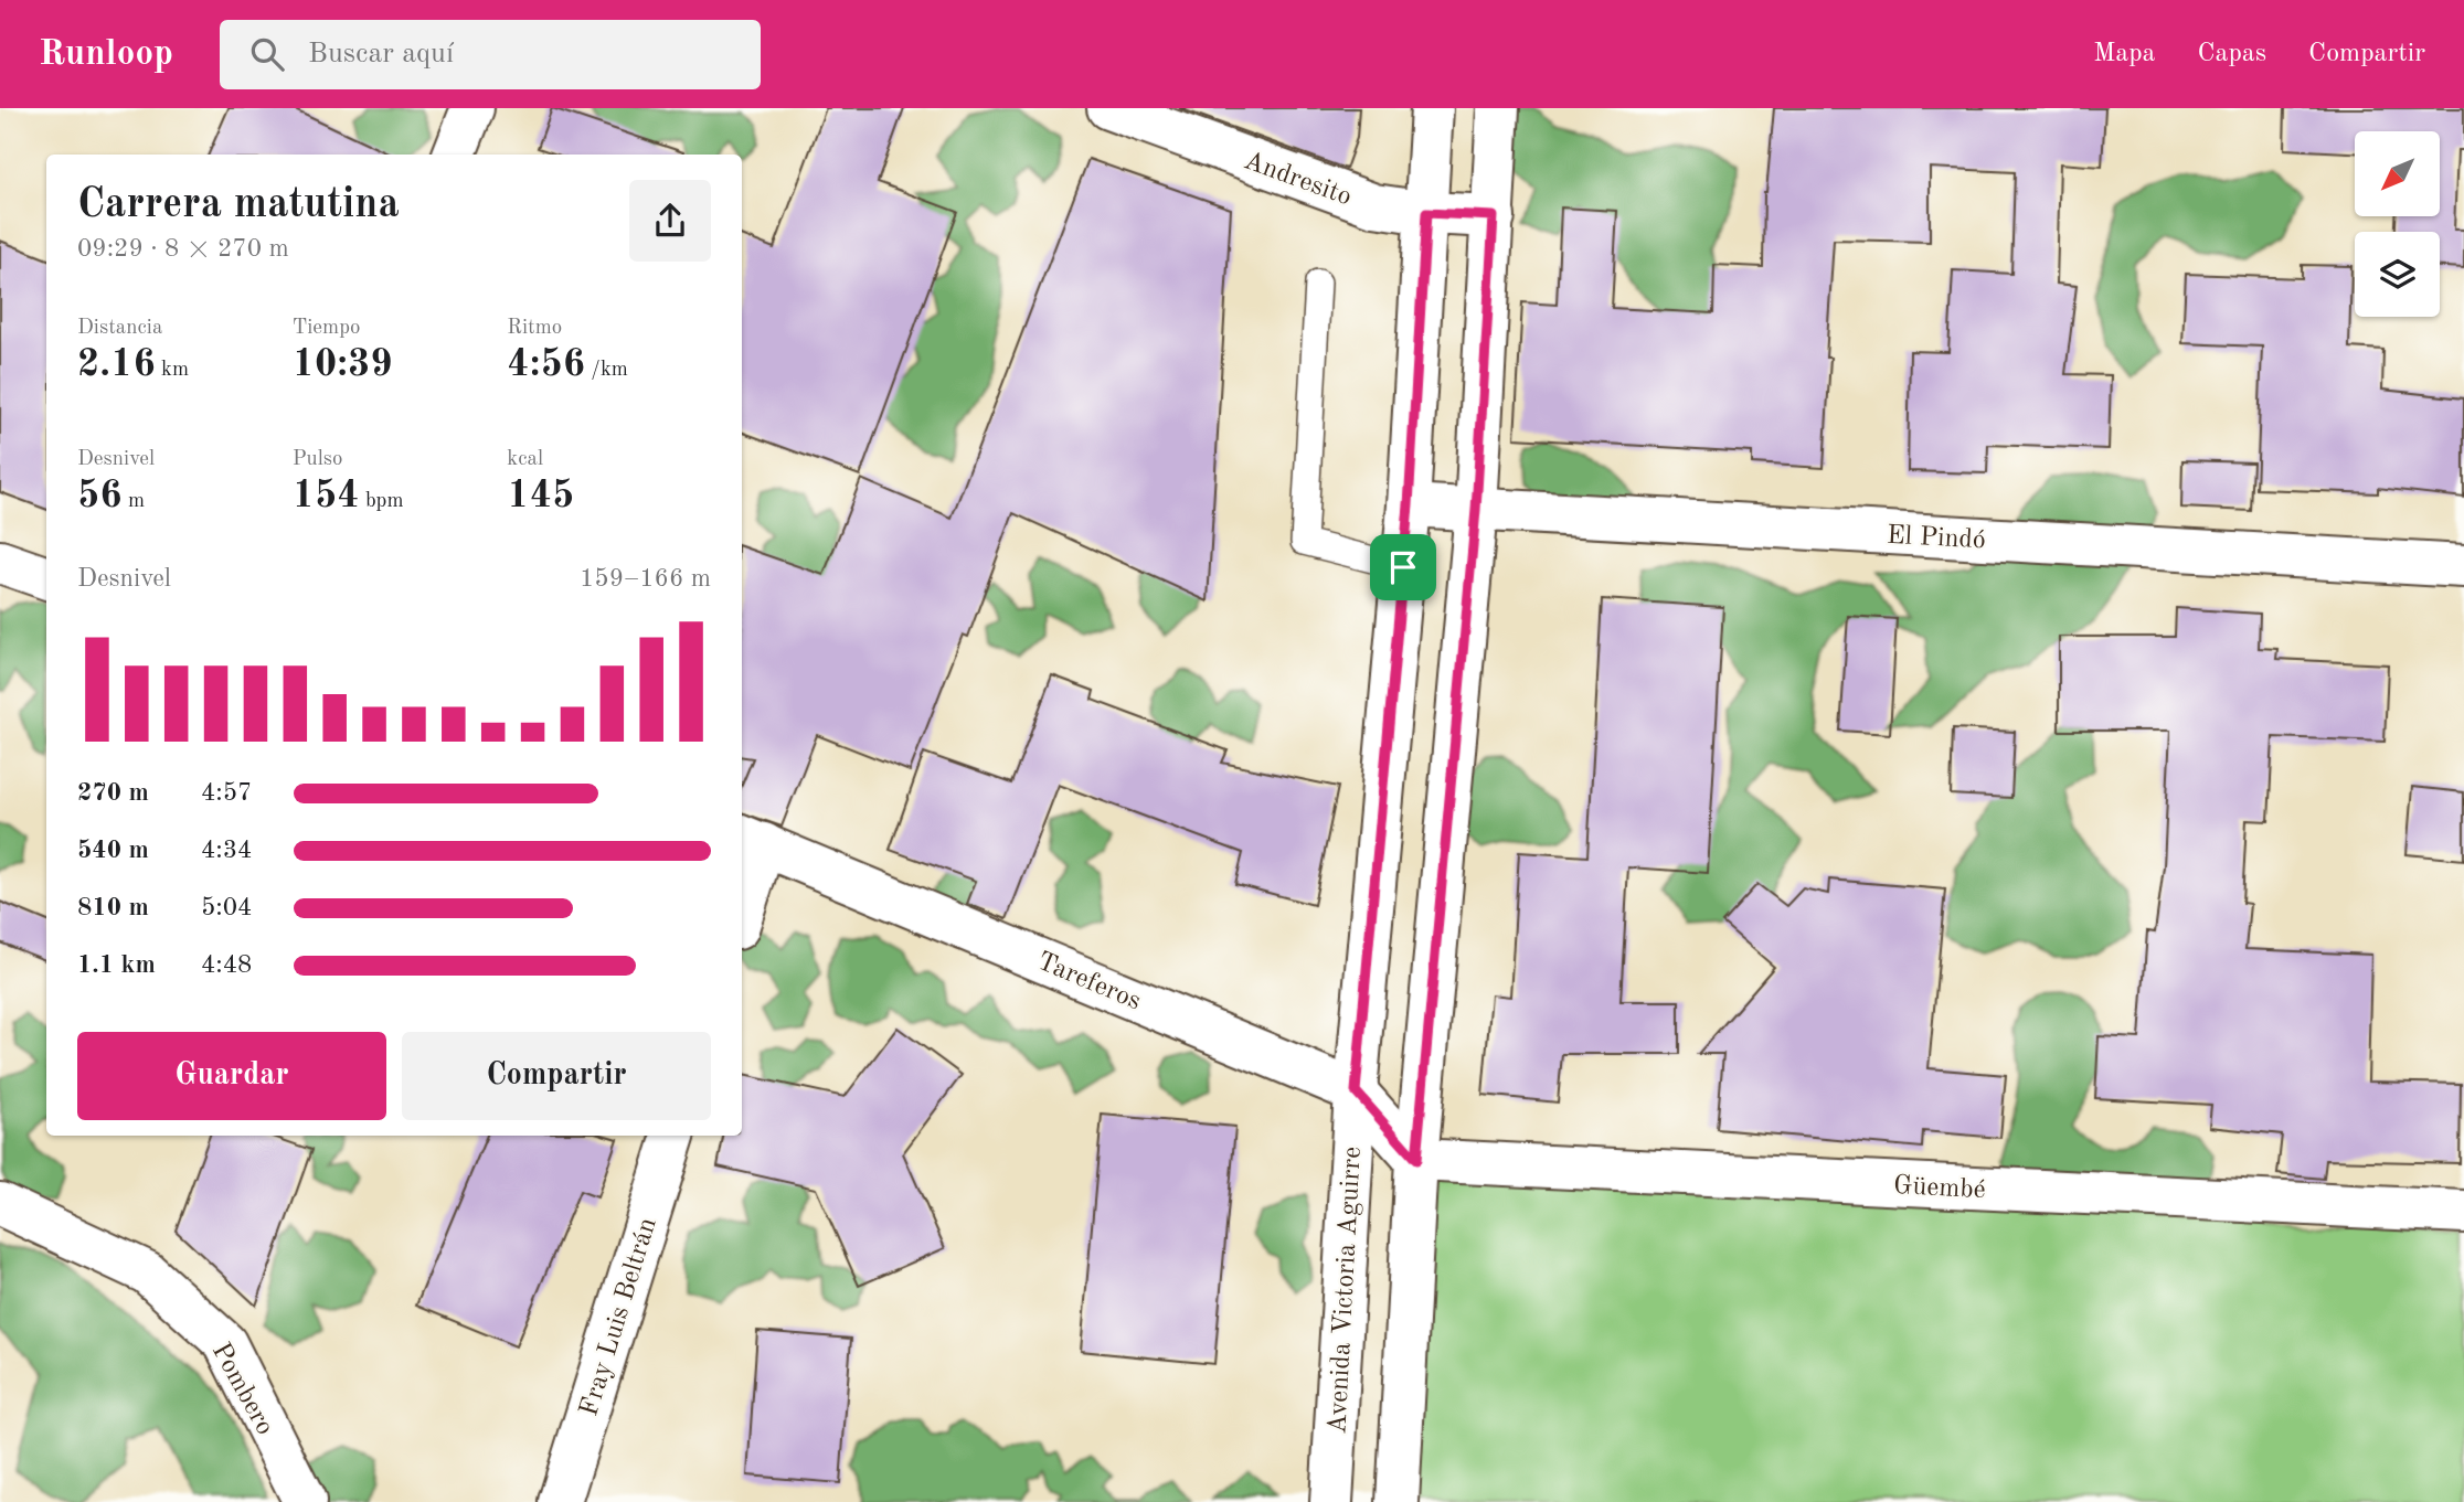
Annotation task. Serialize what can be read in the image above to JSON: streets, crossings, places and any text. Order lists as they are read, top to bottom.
{
  "streets": {
    "street": [
      "Andresito",
      "El Pindó",
      "Tareferos",
      "Güembé",
      "Avenida Victoria Aguirre",
      "Fray Luis Beltrán",
      "Pombero"
    ]
  },
  "crossings": [
    ["Andresito", "Avenida Victoria Aguirre"],
    ["El Pindó", "Avenida Victoria Aguirre"],
    ["Tareferos", "Güembé"],
    ["Tareferos", "Avenida Victoria Aguirre"]
  ],
  "north": "bottom left",
  "page": {
    "header": "Runloop",
    "search": "Buscar aquí",
    "nav": ["Mapa", "Capas", "Compartir"],
    "heading": ["Carrera matutina", "09:29 · 8 × 270 m"],
    "stats": [
      ["Distancia", "2.16 km"],
      ["Tiempo", "10:39"],
      ["Ritmo", "4:56 /km"],
      ["Desnivel", "56 m"],
      ["Pulso", "154 bpm"],
      ["kcal", "145"]
    ],
    "chart": ["Desnivel", "159–166 m"],
    "list": [
      {
        "name": "270 m",
        "note": "4:57"
      },
      {
        "name": "540 m",
        "note": "4:34"
      },
      {
        "name": "810 m",
        "note": "5:04"
      },
      {
        "name": "1.1 km",
        "note": "4:48"
      }
    ],
    "buttons": ["Guardar", "Compartir"]
  }
}
